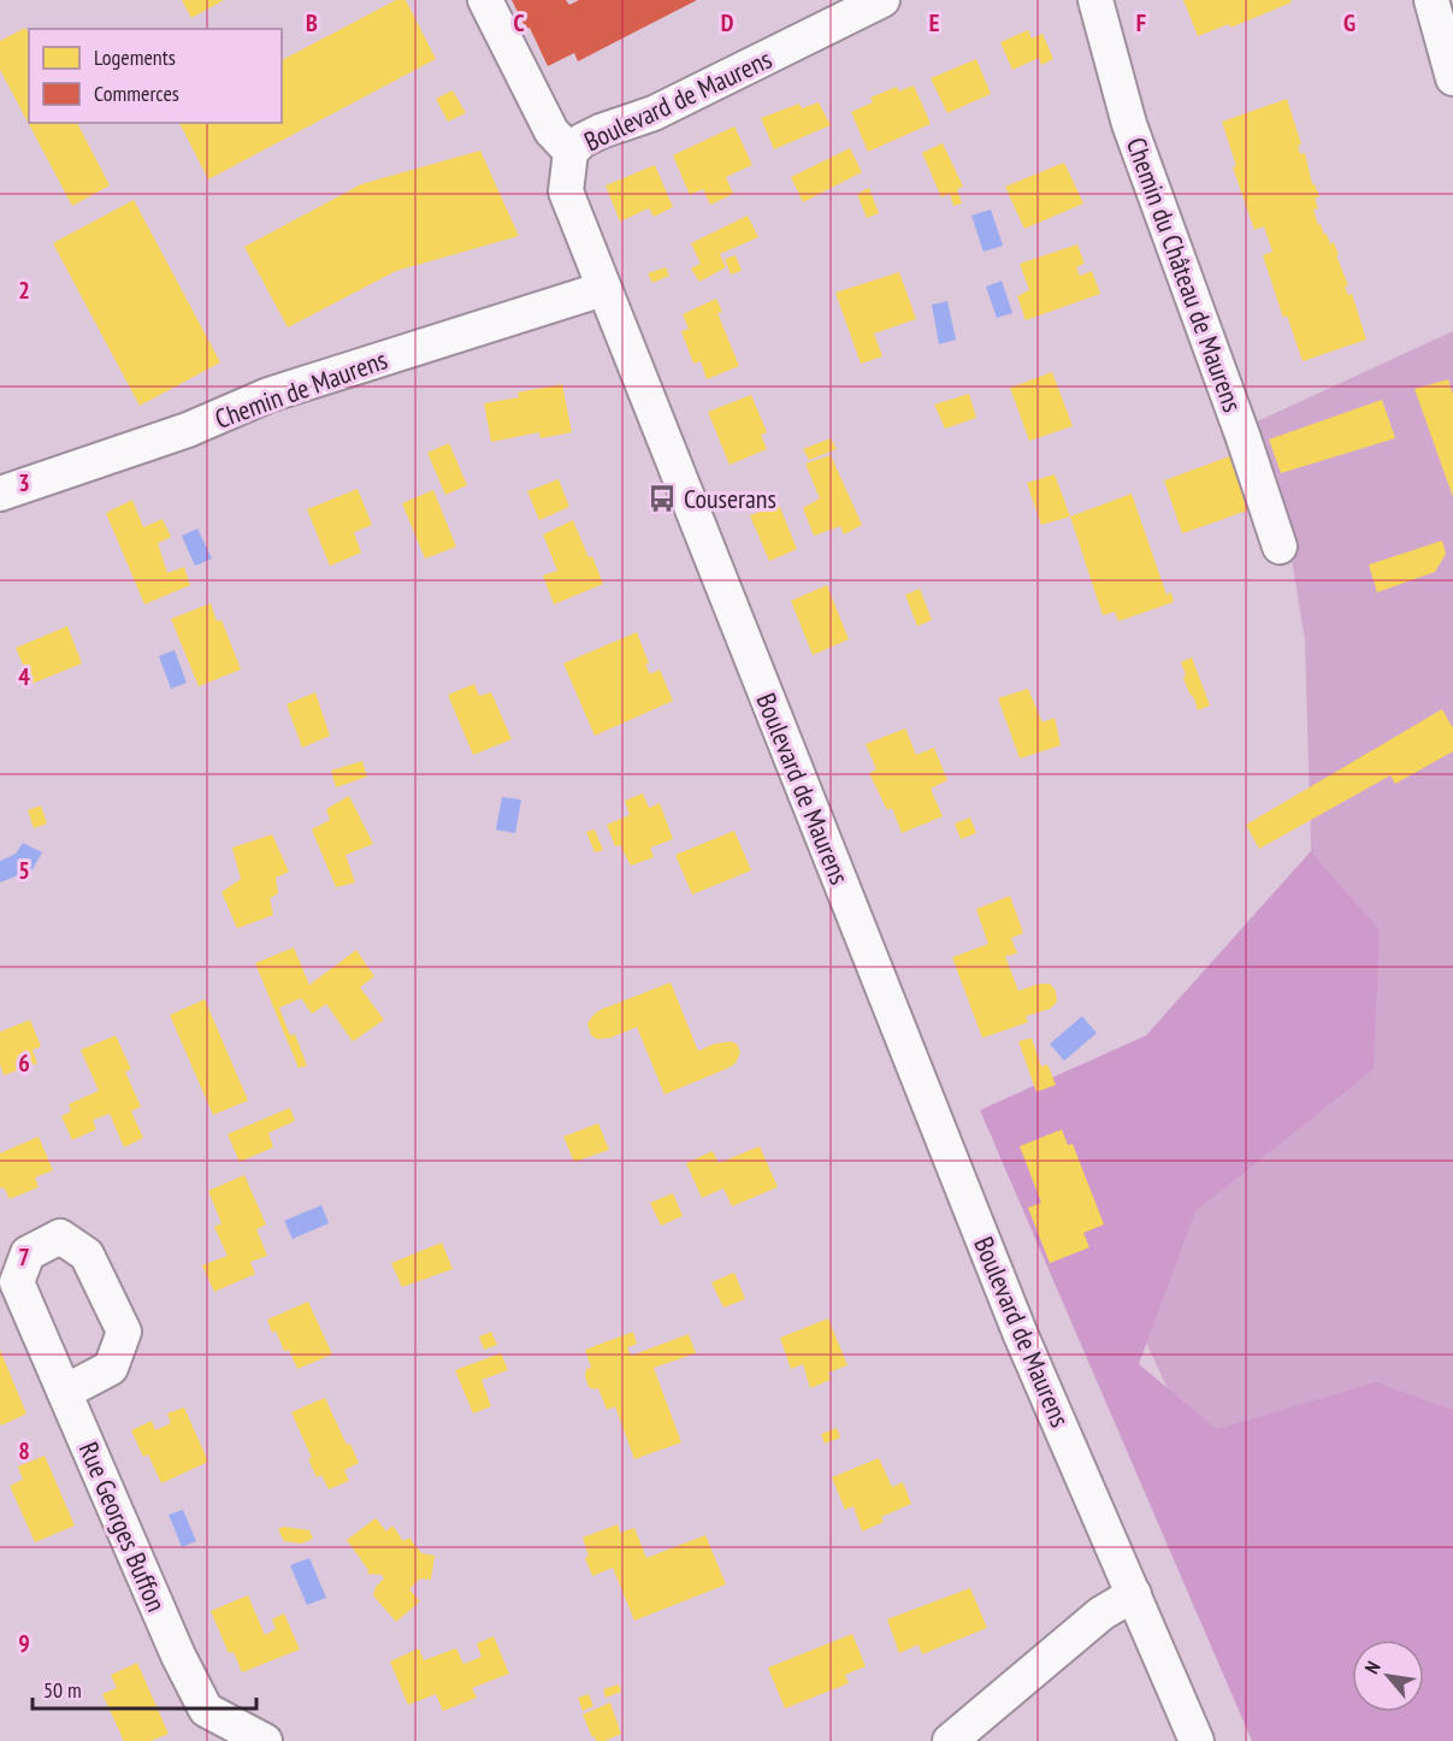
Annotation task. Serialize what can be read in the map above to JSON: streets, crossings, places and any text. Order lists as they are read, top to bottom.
{
  "streets": {
    "street": [
      "Boulevard de Maurens",
      "Chemin du Château de Maurens",
      "Chemin de Maurens",
      "Rue Georges Buffon"
    ]
  },
  "crossings": [
    ["Boulevard de Maurens", "Chemin de Maurens"]
  ],
  "places": {
    "bus stop": ["Couserans"]
  },
  "legend": ["Logements", "Commerces"],
  "scale_bar": "50 m",
  "north": "top left",
  "grid": {
    "columns": [
      "B",
      "C",
      "D",
      "E",
      "F",
      "G"
    ],
    "rows": [
      "2",
      "3",
      "4",
      "5",
      "6",
      "7",
      "8",
      "9"
    ]
  }
}
